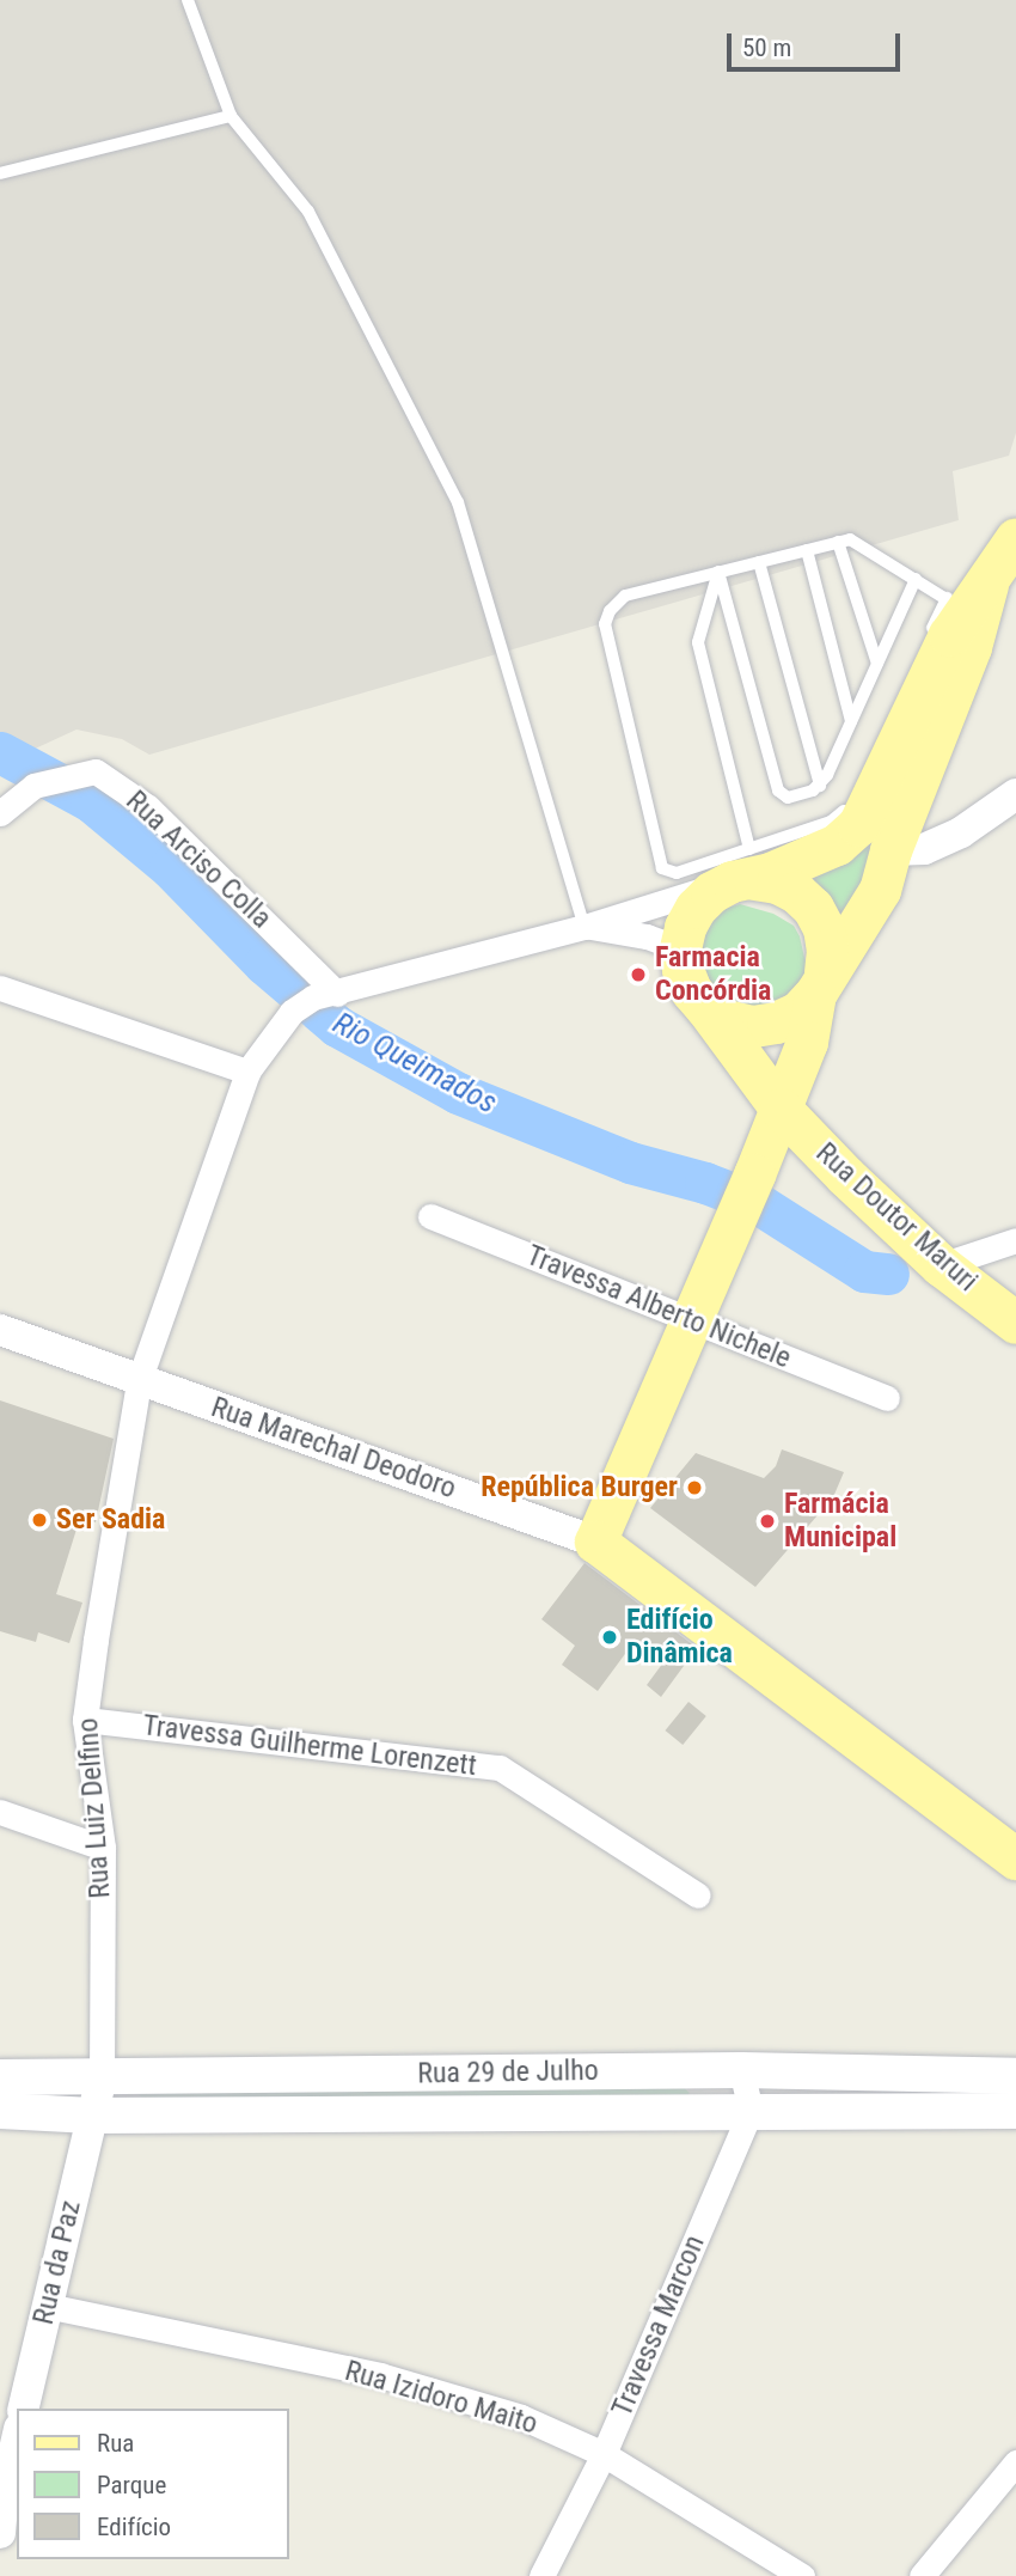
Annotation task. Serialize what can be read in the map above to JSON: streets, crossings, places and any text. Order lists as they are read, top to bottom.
{
  "streets": {
    "main road": ["Rua Doutor Maruri", "Rua Marechal Deodoro", "Rua 29 de Julho"],
    "street": [
      "Rua Arciso Colla",
      "Travessa Alberto Nichele",
      "Travessa Guilherme Lorenzett",
      "Rua Luiz Delfino",
      "Rua da Paz",
      "Travessa Marcon",
      "Rua Izidoro Maito"
    ]
  },
  "crossings": [
    ["Rua Arciso Colla", "Rua Luiz Delfino"],
    ["Rua Marechal Deodoro", "Rua Luiz Delfino"],
    ["Travessa Guilherme Lorenzett", "Rua Luiz Delfino"],
    ["Rua Luiz Delfino", "Rua 29 de Julho"],
    ["Rua Luiz Delfino", "Rua da Paz"],
    ["Rua 29 de Julho", "Rua da Paz"],
    ["Rua 29 de Julho", "Travessa Marcon"],
    ["Rua da Paz", "Rua Izidoro Maito"],
    ["Travessa Marcon", "Rua Izidoro Maito"]
  ],
  "water": ["Rio Queimados"],
  "places": [
    "Farmacia Concórdia",
    "República Burger",
    "Ser Sadia",
    "Farmácia Municipal",
    "Edifício Dinâmica"
  ],
  "legend": ["Rua", "Parque", "Edifício"],
  "scale_bar": "50 m"
}
